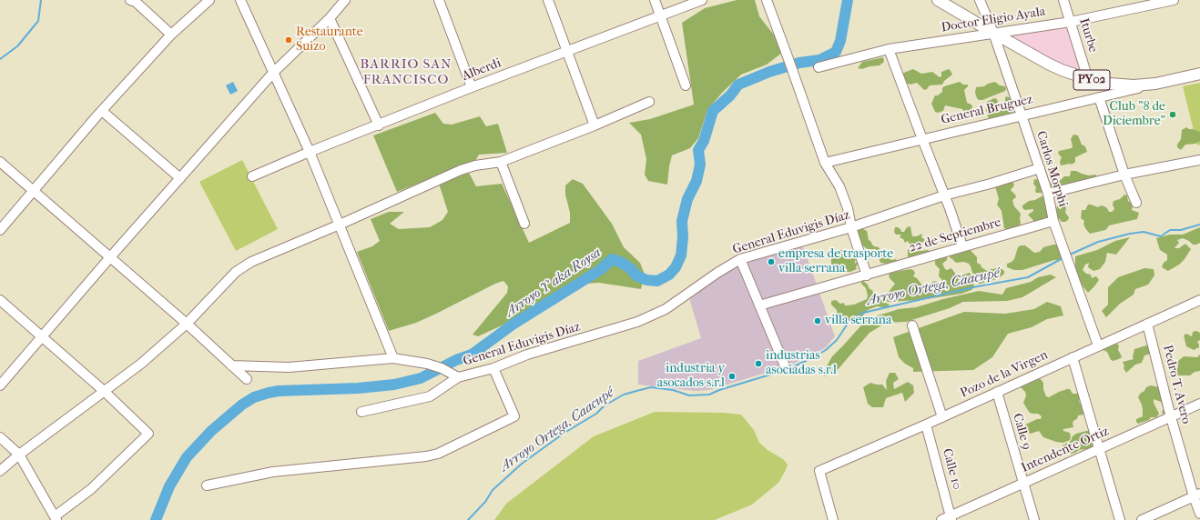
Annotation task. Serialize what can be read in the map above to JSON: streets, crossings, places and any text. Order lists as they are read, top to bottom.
{
  "streets": {
    "main road": ["PY02"],
    "street": [
      "Doctor Eligio Ayala",
      "Iturbe",
      "Alberdi",
      "General Bruguez",
      "Carlos Morphi",
      "General Eduvigis Díaz",
      "22 de Septiembre",
      "Pozo de la Virgen",
      "Pedro T. Avero",
      "Calle 9",
      "Intendente Ortiz",
      "Calle 10"
    ]
  },
  "crossings": [
    ["Doctor Eligio Ayala", "Iturbe"],
    ["Doctor Eligio Ayala", "PY02"],
    ["Doctor Eligio Ayala", "Carlos Morphi"],
    ["Iturbe", "PY02"],
    ["PY02", "General Bruguez"],
    ["PY02", "Carlos Morphi"],
    ["General Bruguez", "Carlos Morphi"],
    ["Carlos Morphi", "General Eduvigis Díaz"],
    ["Carlos Morphi", "22 de Septiembre"],
    ["Carlos Morphi", "Pozo de la Virgen"],
    ["Pozo de la Virgen", "Pedro T. Avero"],
    ["Pozo de la Virgen", "Calle 9"],
    ["Pozo de la Virgen", "Calle 10"],
    ["Pedro T. Avero", "Intendente Ortiz"],
    ["Calle 9", "Intendente Ortiz"],
    ["Intendente Ortiz", "Calle 10"]
  ],
  "districts": ["BARRIO SAN FRANCISCO"],
  "water": ["Arroyo Y aka Roysa", "Arroyo Ortega, Caacupé"],
  "places": [
    "Restaurante Suizo",
    "Club \"8 de Diciembre\"",
    "empresa de trasporte villa serrana",
    "villa serrana",
    "industrias asociadas s.r.l",
    "industria y asocados s.r.l"
  ]
}
